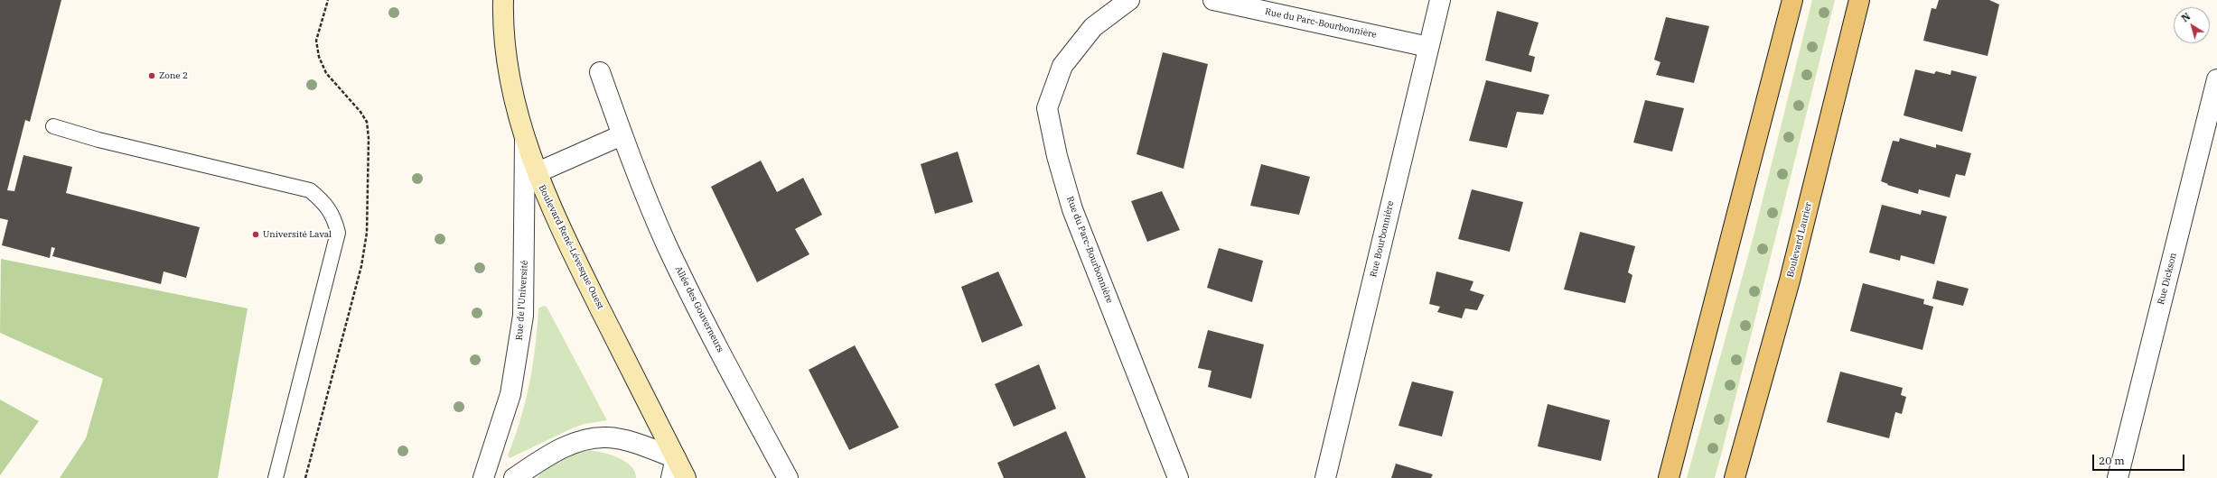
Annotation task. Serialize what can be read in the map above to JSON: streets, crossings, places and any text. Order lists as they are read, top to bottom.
{
  "streets": {
    "main road": ["Boulevard Laurier", "Boulevard René-Lévesque Ouest"],
    "street": [
      "Rue du Parc-Bourbonnière",
      "Rue Bourbonnière",
      "Rue Dickson",
      "Rue de l'Université",
      "Allée des Gouverneurs"
    ]
  },
  "crossings": [
    ["Rue du Parc-Bourbonnière", "Rue Bourbonnière"],
    ["Boulevard René-Lévesque Ouest", "Rue de l'Université"]
  ],
  "places": ["Zone 2", "Université Laval"],
  "scale_bar": "20 m",
  "north": "top left"
}
